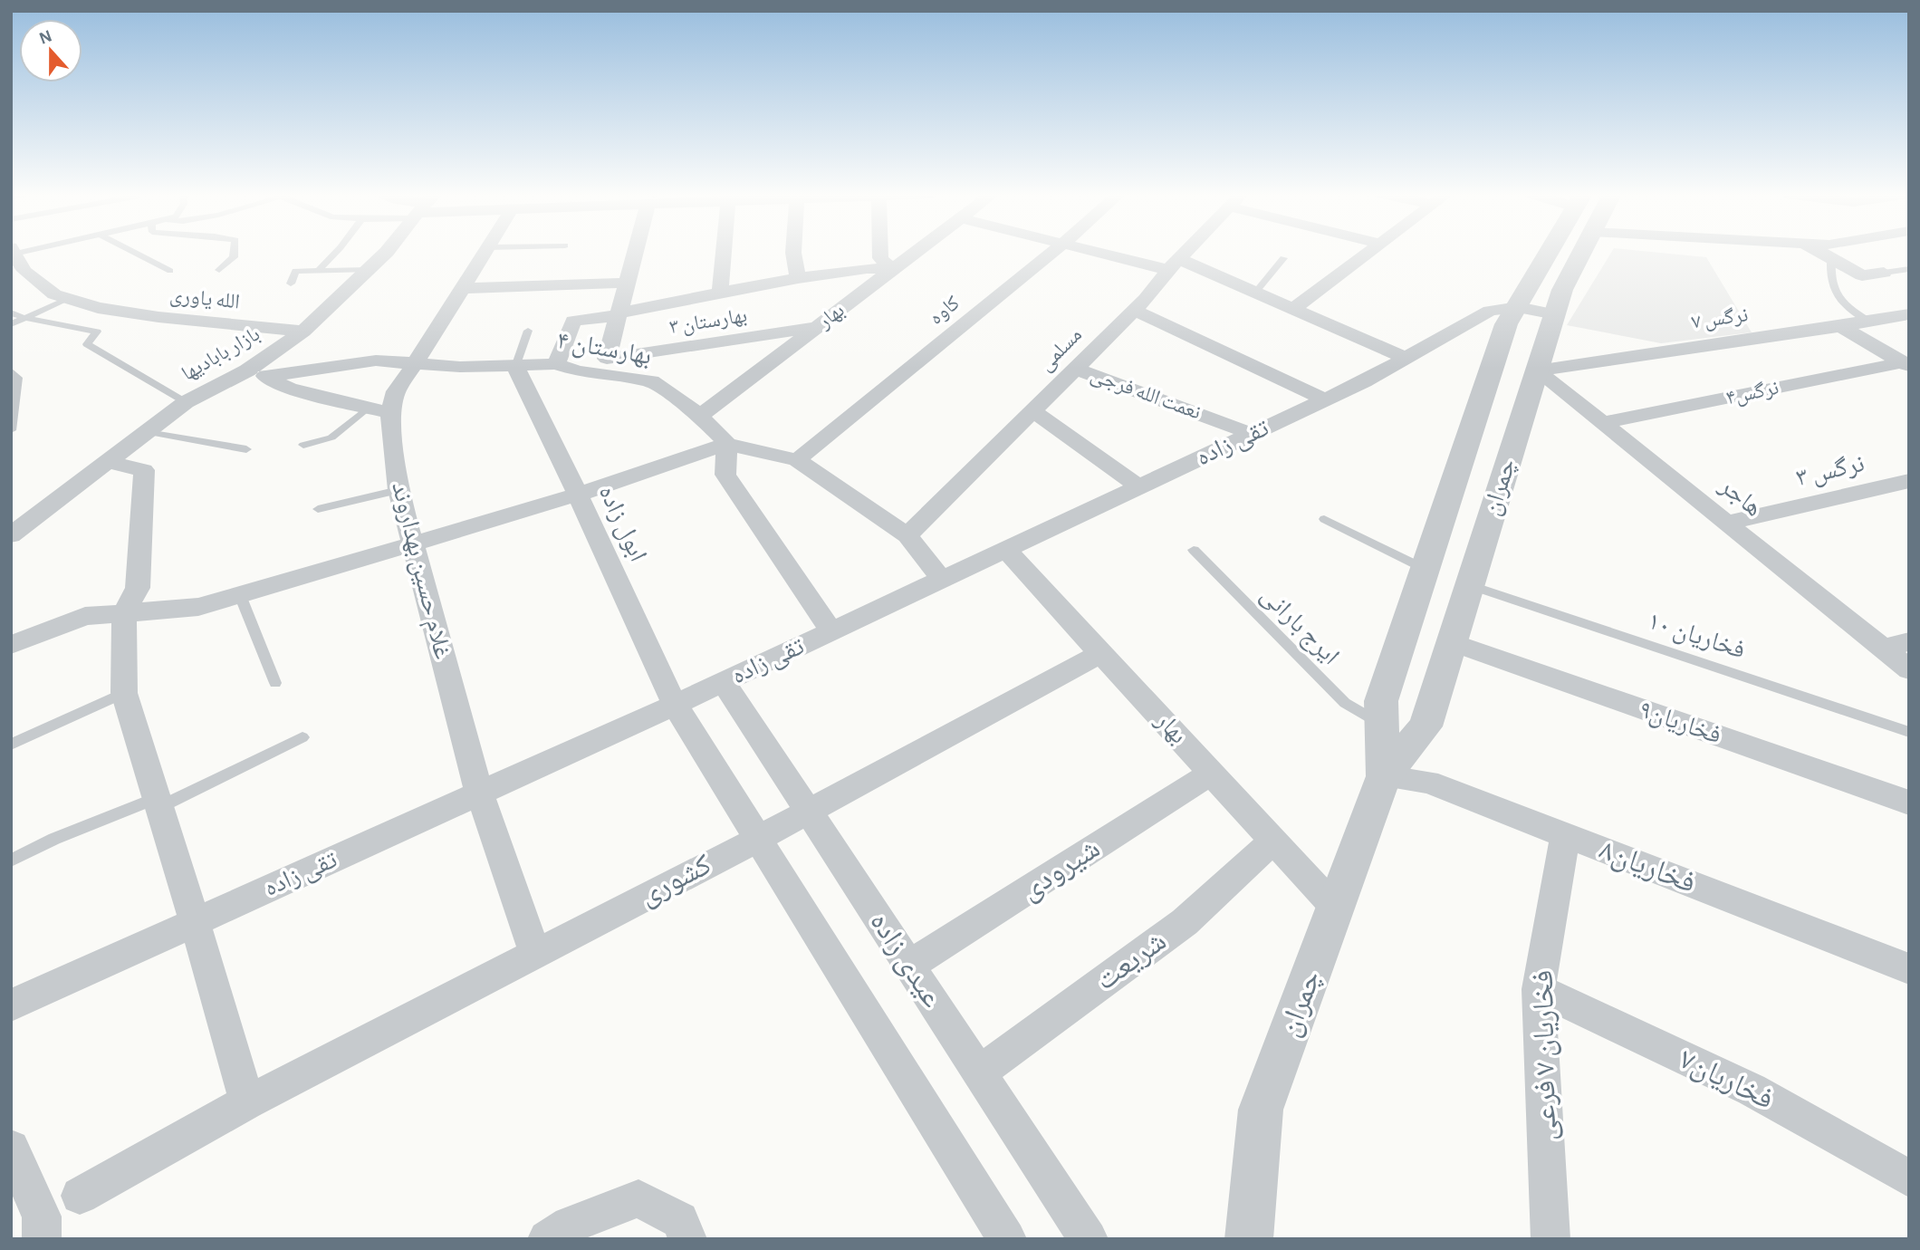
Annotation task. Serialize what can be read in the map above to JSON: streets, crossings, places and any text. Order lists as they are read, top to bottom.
{
  "streets": {
    "street": [
      "الله یاوری",
      "کاوه",
      "بهار",
      "نرگس ۷",
      "بهارستان ۳",
      "بهارستان ۴",
      "مسلمی",
      "بازار بابادیها",
      "نرگس۴",
      "نعمت الله فرجی",
      "تقی زاده",
      "نرگس ۳",
      "چمران",
      "هاجر",
      "ابول زاده",
      "غلام حسین بهداروند",
      "فخاریان۹",
      "فخاریان۸",
      "شیرودی",
      "کشوری",
      "عیدی زاده",
      "شریعت",
      "فخاریان ۷ فرعی",
      "فخاریان۷"
    ],
    "lane": ["ایرج بارانی", "فخاریان ۱۰"]
  },
  "crossings": [
    ["الله یاوری", "بازار بابادیها"],
    ["بهار", "بهارستان ۳"],
    ["بهار", "بهارستان ۴"],
    ["بهار", "تقی زاده"],
    ["بهار", "چمران"],
    ["بهار", "شیرودی"],
    ["بهار", "کشوری"],
    ["بهار", "شریعت"],
    ["نرگس ۷", "چمران"],
    ["نرگس ۷", "هاجر"],
    ["بهارستان ۴", "ابول زاده"],
    ["بهارستان ۴", "غلام حسین بهداروند"],
    ["مسلمی", "نعمت الله فرجی"],
    ["نرگس۴", "هاجر"],
    ["نعمت الله فرجی", "تقی زاده"],
    ["تقی زاده", "چمران"],
    ["تقی زاده", "ابول زاده"],
    ["تقی زاده", "غلام حسین بهداروند"],
    ["تقی زاده", "عیدی زاده"],
    ["نرگس ۳", "هاجر"],
    ["چمران", "هاجر"],
    ["چمران", "ایرج بارانی"],
    ["چمران", "فخاریان ۱۰"],
    ["چمران", "فخاریان۹"],
    ["چمران", "فخاریان۸"],
    ["غلام حسین بهداروند", "کشوری"],
    ["فخاریان۸", "فخاریان ۷ فرعی"],
    ["شیرودی", "عیدی زاده"],
    ["کشوری", "عیدی زاده"],
    ["عیدی زاده", "شریعت"],
    ["فخاریان ۷ فرعی", "فخاریان۷"]
  ],
  "north": "top"
}
